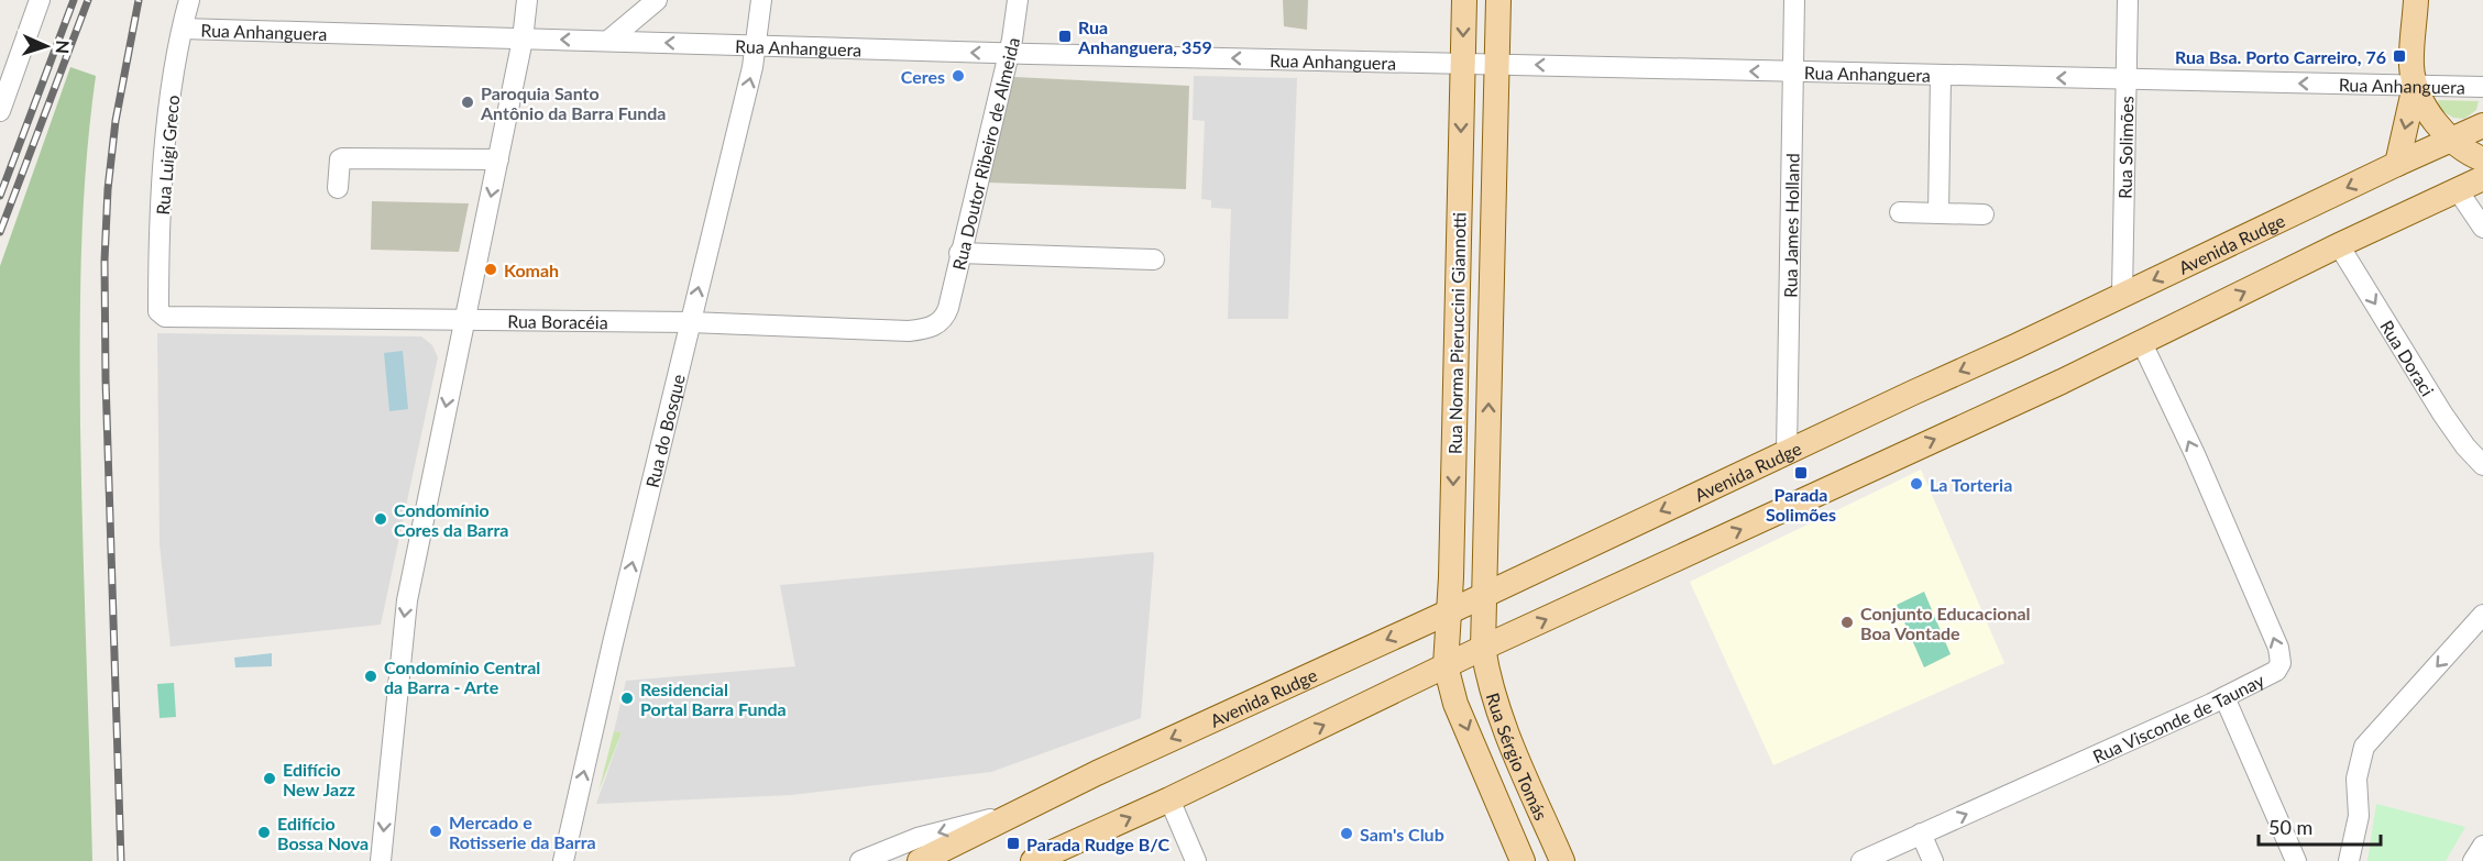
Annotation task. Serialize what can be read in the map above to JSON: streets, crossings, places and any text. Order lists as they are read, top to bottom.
{
  "streets": {
    "main road": ["Avenida Rudge", "Rua Norma Pieruccini Giannotti", "Rua Sérgio Tomás"],
    "street": [
      "Rua Anhanguera",
      "Rua Solimões",
      "Rua Doutor Ribeiro de Almeida",
      "Rua Luigi Greco",
      "Rua James Holland",
      "Rua Boracéia",
      "Rua Doraci",
      "Rua do Bosque",
      "Rua Visconde de Taunay"
    ]
  },
  "crossings": [
    ["Rua Anhanguera", "Rua Solimões"],
    ["Rua Anhanguera", "Rua Doutor Ribeiro de Almeida"],
    ["Rua Anhanguera", "Rua Luigi Greco"],
    ["Rua Anhanguera", "Rua James Holland"],
    ["Rua Anhanguera", "Rua Norma Pieruccini Giannotti"],
    ["Rua Anhanguera", "Rua do Bosque"],
    ["Rua Solimões", "Avenida Rudge"],
    ["Rua Doutor Ribeiro de Almeida", "Rua Boracéia"],
    ["Rua Luigi Greco", "Rua Boracéia"],
    ["Rua James Holland", "Avenida Rudge"],
    ["Avenida Rudge", "Rua Norma Pieruccini Giannotti"],
    ["Rua Boracéia", "Rua do Bosque"],
    ["Rua Norma Pieruccini Giannotti", "Rua Sérgio Tomás"]
  ],
  "one_way": ["Rua Anhanguera", "Rua Doraci", "Rua do Bosque"],
  "places": {
    "transit": [
      "Rua Anhanguera, 359",
      "Rua Bsa. Porto Carreiro, 76",
      "Parada Solimões",
      "Parada Rudge B/C"
    ],
    "other": [
      "Ceres",
      "Paroquia Santo Antônio da Barra Funda",
      "Komah",
      "La Torteria",
      "Condomínio Cores da Barra",
      "Conjunto Educacional Boa Vontade",
      "Condomínio Central da Barra - Arte",
      "Residencial Portal Barra Funda",
      "Edifício New Jazz",
      "Mercado e Rotisserie da Barra",
      "Edifício Bossa Nova",
      "Sam's Club"
    ]
  },
  "scale_bar": "50 m",
  "north": "right"
}
